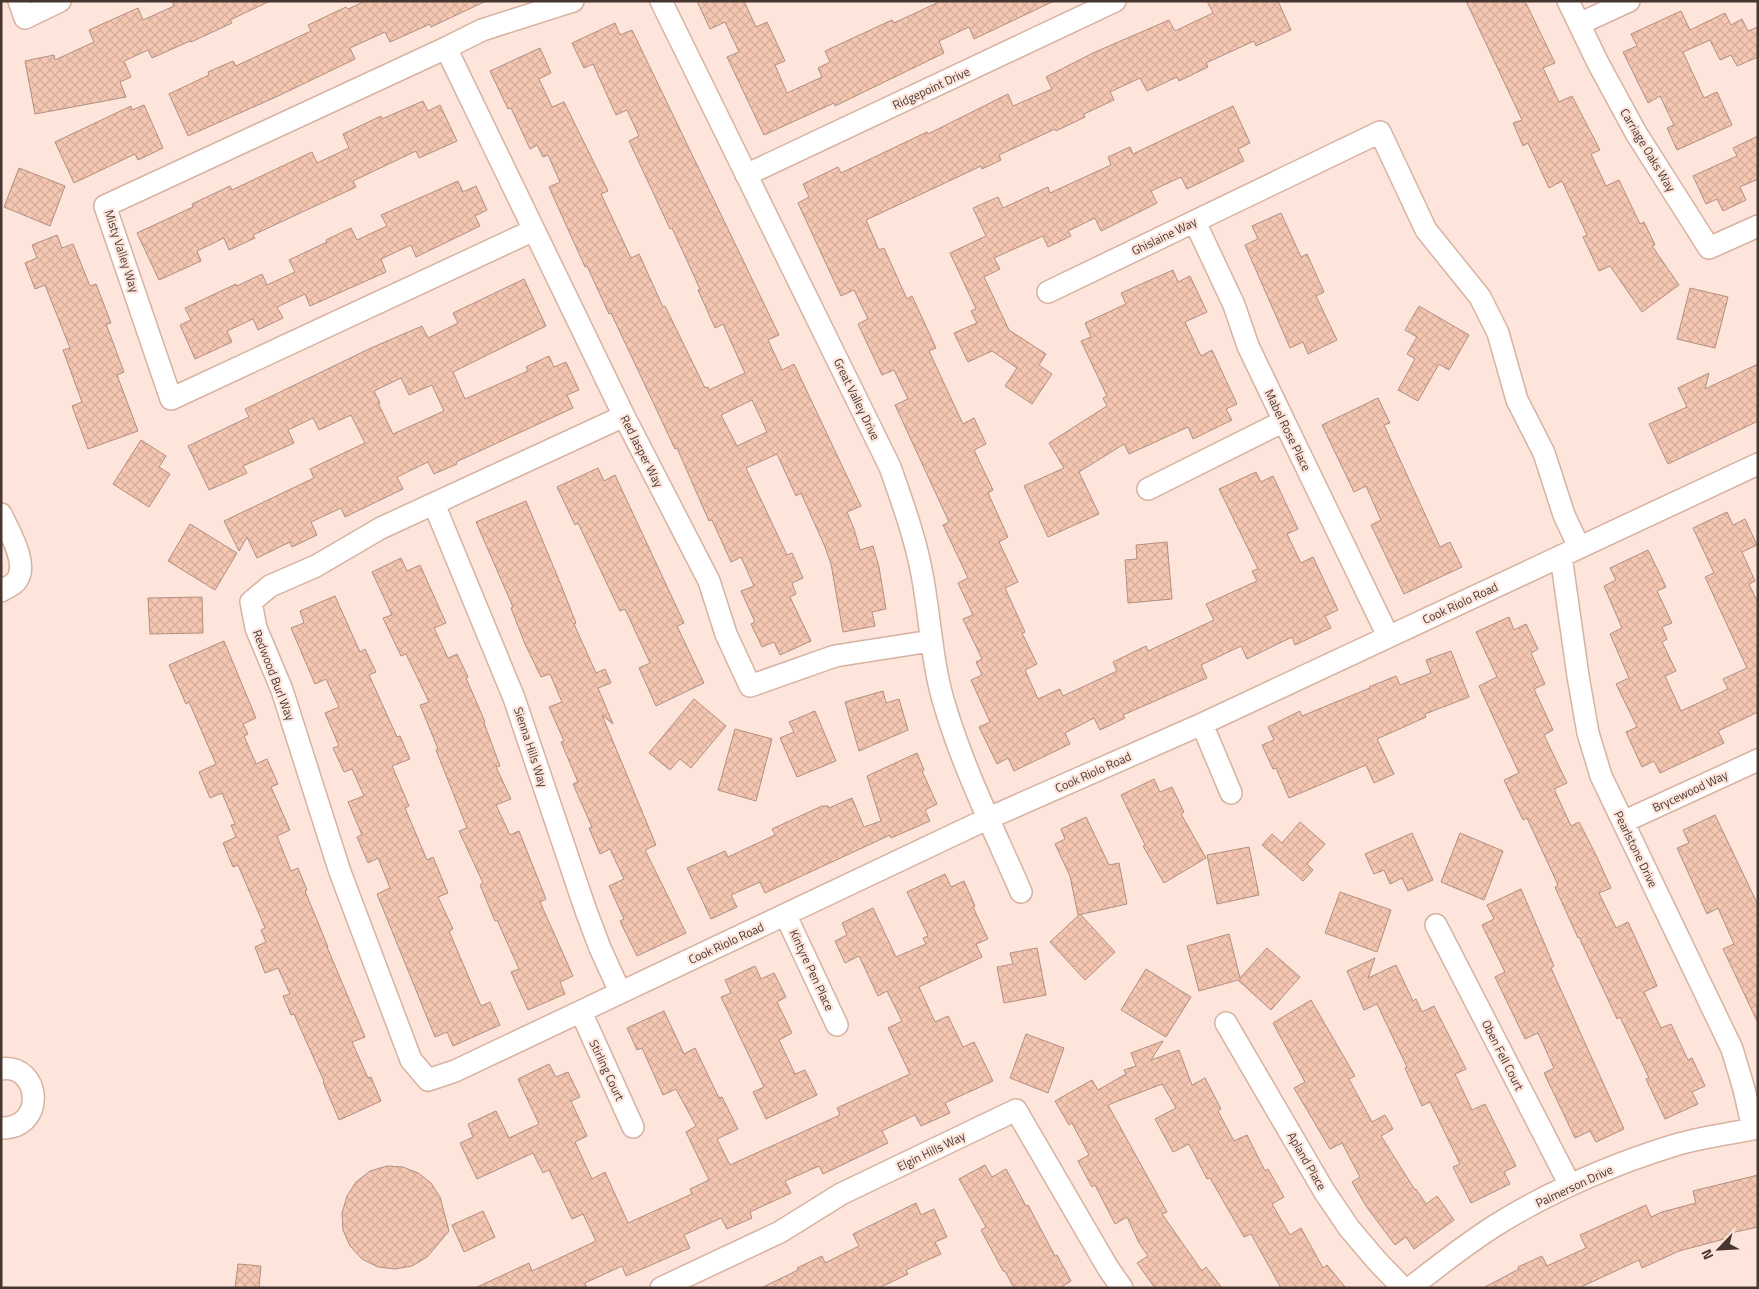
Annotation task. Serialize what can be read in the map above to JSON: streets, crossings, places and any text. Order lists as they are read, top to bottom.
{
  "streets": {
    "street": [
      "Ridgepoint Drive",
      "Carriage Oaks Way",
      "Ghislaine Way",
      "Misty Valley Way",
      "Great Valley Drive",
      "Mabel Rose Place",
      "Red Jasper Way",
      "Cook Riolo Road",
      "Redwood Burl Way",
      "Sienna Hills Way",
      "Brycewood Way",
      "Pearlstone Drive",
      "Kintyre Pen Place",
      "Oben Fell Court",
      "Stirling Court",
      "Elgin Hills Way",
      "Apland Place",
      "Palmerson Drive"
    ]
  },
  "crossings": [
    ["Ridgepoint Drive", "Great Valley Drive"],
    ["Ghislaine Way", "Mabel Rose Place"],
    ["Ghislaine Way", "Cook Riolo Road"],
    ["Ghislaine Way", "Pearlstone Drive"],
    ["Misty Valley Way", "Red Jasper Way"],
    ["Great Valley Drive", "Red Jasper Way"],
    ["Great Valley Drive", "Cook Riolo Road"],
    ["Mabel Rose Place", "Cook Riolo Road"],
    ["Red Jasper Way", "Redwood Burl Way"],
    ["Cook Riolo Road", "Redwood Burl Way"],
    ["Cook Riolo Road", "Sienna Hills Way"],
    ["Cook Riolo Road", "Pearlstone Drive"],
    ["Cook Riolo Road", "Kintyre Pen Place"],
    ["Cook Riolo Road", "Stirling Court"],
    ["Redwood Burl Way", "Sienna Hills Way"],
    ["Brycewood Way", "Pearlstone Drive"],
    ["Pearlstone Drive", "Palmerson Drive"],
    ["Oben Fell Court", "Palmerson Drive"]
  ],
  "north": "bottom left"
}
